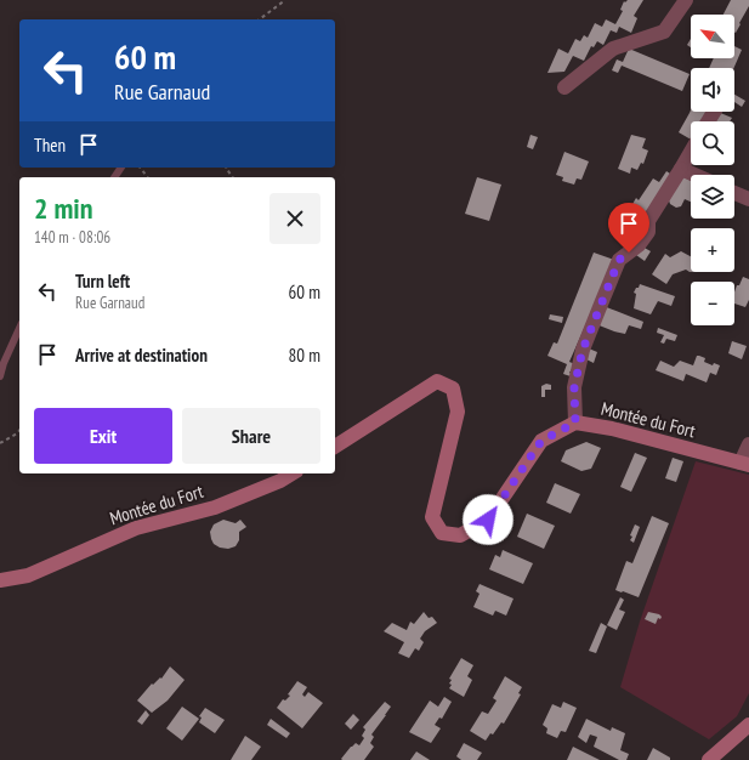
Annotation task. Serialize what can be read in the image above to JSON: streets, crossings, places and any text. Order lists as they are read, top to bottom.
{
  "streets": {
    "street": ["Montée du Fort"]
  },
  "north": "top left",
  "page": {
    "map_buttons": ["+", "−"],
    "turn": ["60 m", "Rue Garnaud"],
    "then": "Then",
    "heading": ["2 min", "140 m · 08:06"],
    "list": [
      {
        "name": "Turn left",
        "note": "Rue Garnaud",
        "value": "60 m"
      },
      {
        "name": "Arrive at destination",
        "value": "80 m"
      }
    ],
    "buttons": ["Exit", "Share"]
  }
}
